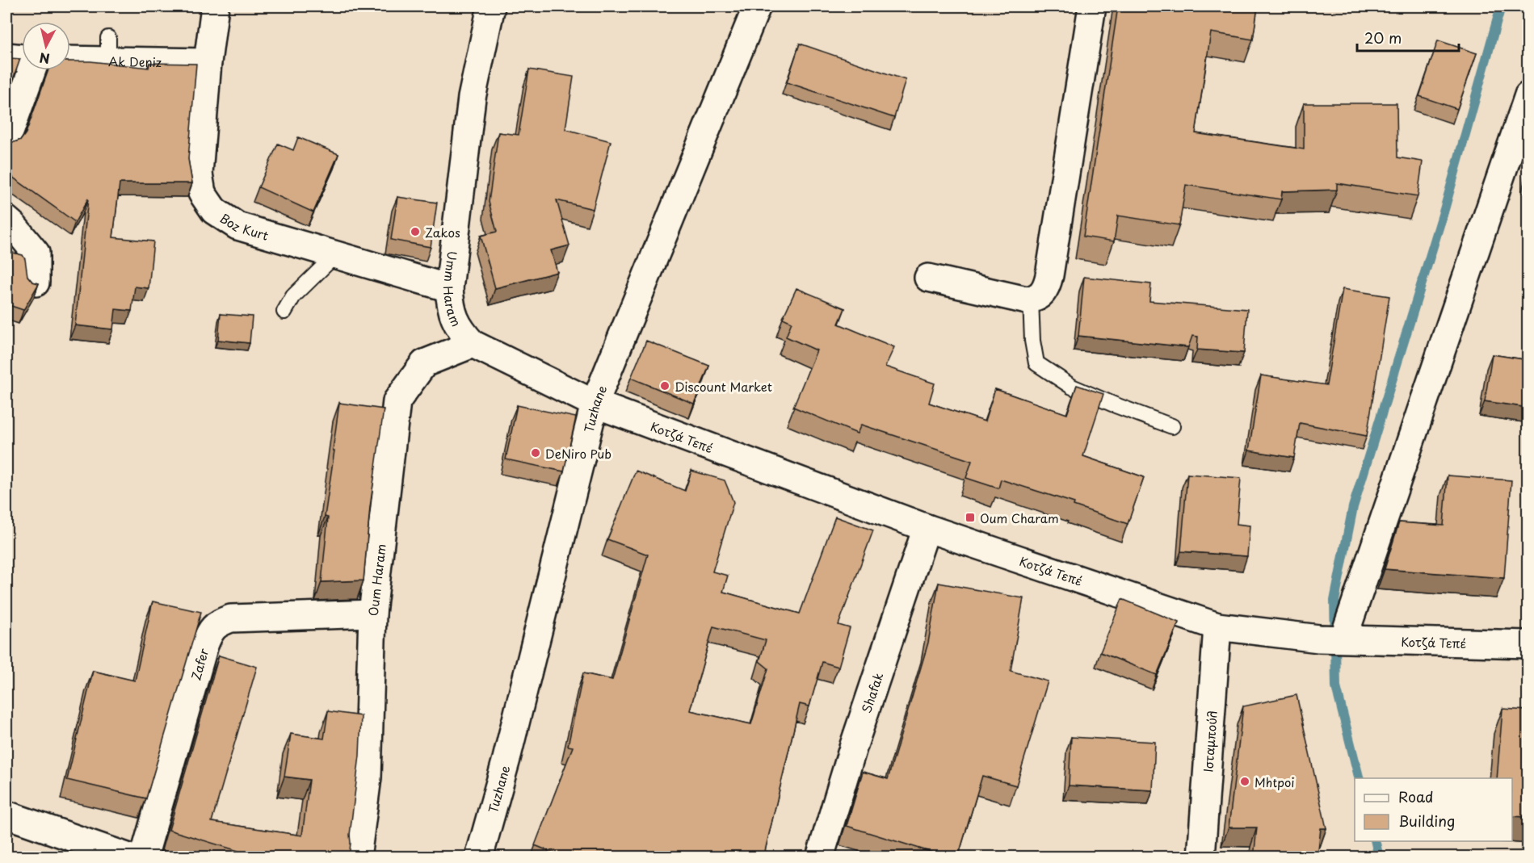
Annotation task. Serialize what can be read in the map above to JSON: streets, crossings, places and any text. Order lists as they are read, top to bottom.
{
  "streets": {
    "street": [
      "Ak Deniz",
      "Boz Kurt",
      "Umm Haram",
      "Tuzhane",
      "Κοτζά Τεπέ",
      "Oum Haram",
      "Zafer",
      "Shafak",
      "Ισταμπούλ"
    ]
  },
  "crossings": [
    ["Ak Deniz", "Boz Kurt"],
    ["Boz Kurt", "Umm Haram"],
    ["Umm Haram", "Tuzhane"],
    ["Umm Haram", "Κοτζά Τεπέ"],
    ["Umm Haram", "Oum Haram"],
    ["Tuzhane", "Κοτζά Τεπέ"],
    ["Κοτζά Τεπέ", "Shafak"],
    ["Κοτζά Τεπέ", "Ισταμπούλ"],
    ["Oum Haram", "Zafer"]
  ],
  "places": {
    "other": [
      "Zakos",
      "Discount Market",
      "DeNiro Pub",
      "Mhtpoi"
    ],
    "transit": ["Oum Charam"]
  },
  "legend": ["Road", "Building"],
  "scale_bar": "20 m",
  "north": "bottom"
}
